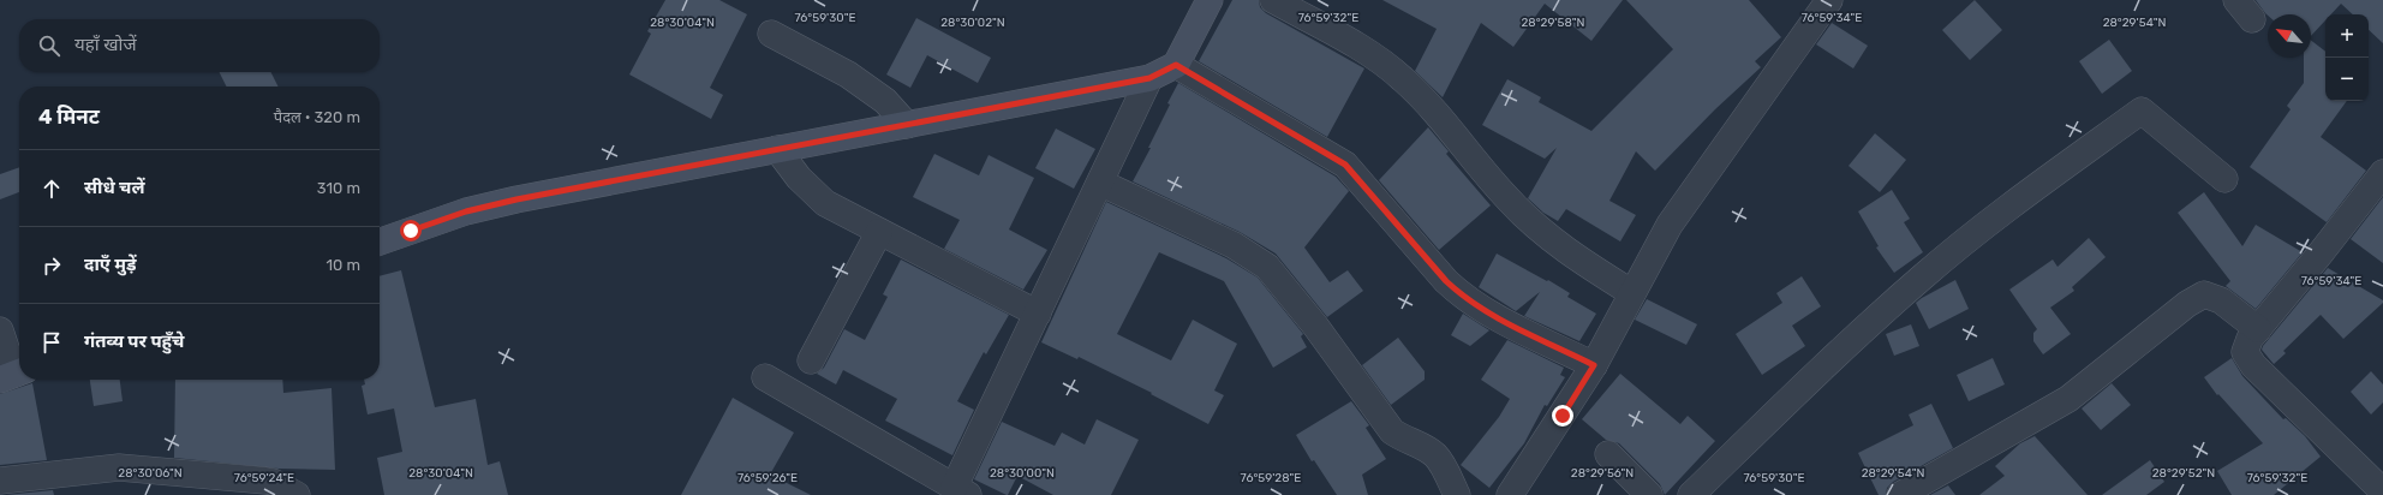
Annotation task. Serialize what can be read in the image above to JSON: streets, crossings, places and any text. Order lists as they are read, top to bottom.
{
  "north": "top left",
  "page": {
    "map_buttons": ["+", "−"],
    "search": "यहाँ खोजें",
    "heading": ["4 मिनट", "पैदल · 320 m"],
    "list": [
      ["सीधे चलें", "310 m"],
      ["दाएँ मुड़ें", "10 m"],
      "गंतव्य पर पहुँचे"
    ]
  },
  "coordinates": [
    "76°59'32\"E",
    "76°59'34\"E",
    "76°59'30\"E",
    "28°30'04\"N",
    "28°30'02\"N",
    "28°29'58\"N",
    "28°29'54\"N",
    "28°30'06\"N",
    "28°30'00\"N",
    "28°29'56\"N",
    "28°29'52\"N",
    "76°59'24\"E",
    "76°59'26\"E",
    "76°59'28\"E"
  ]
}
